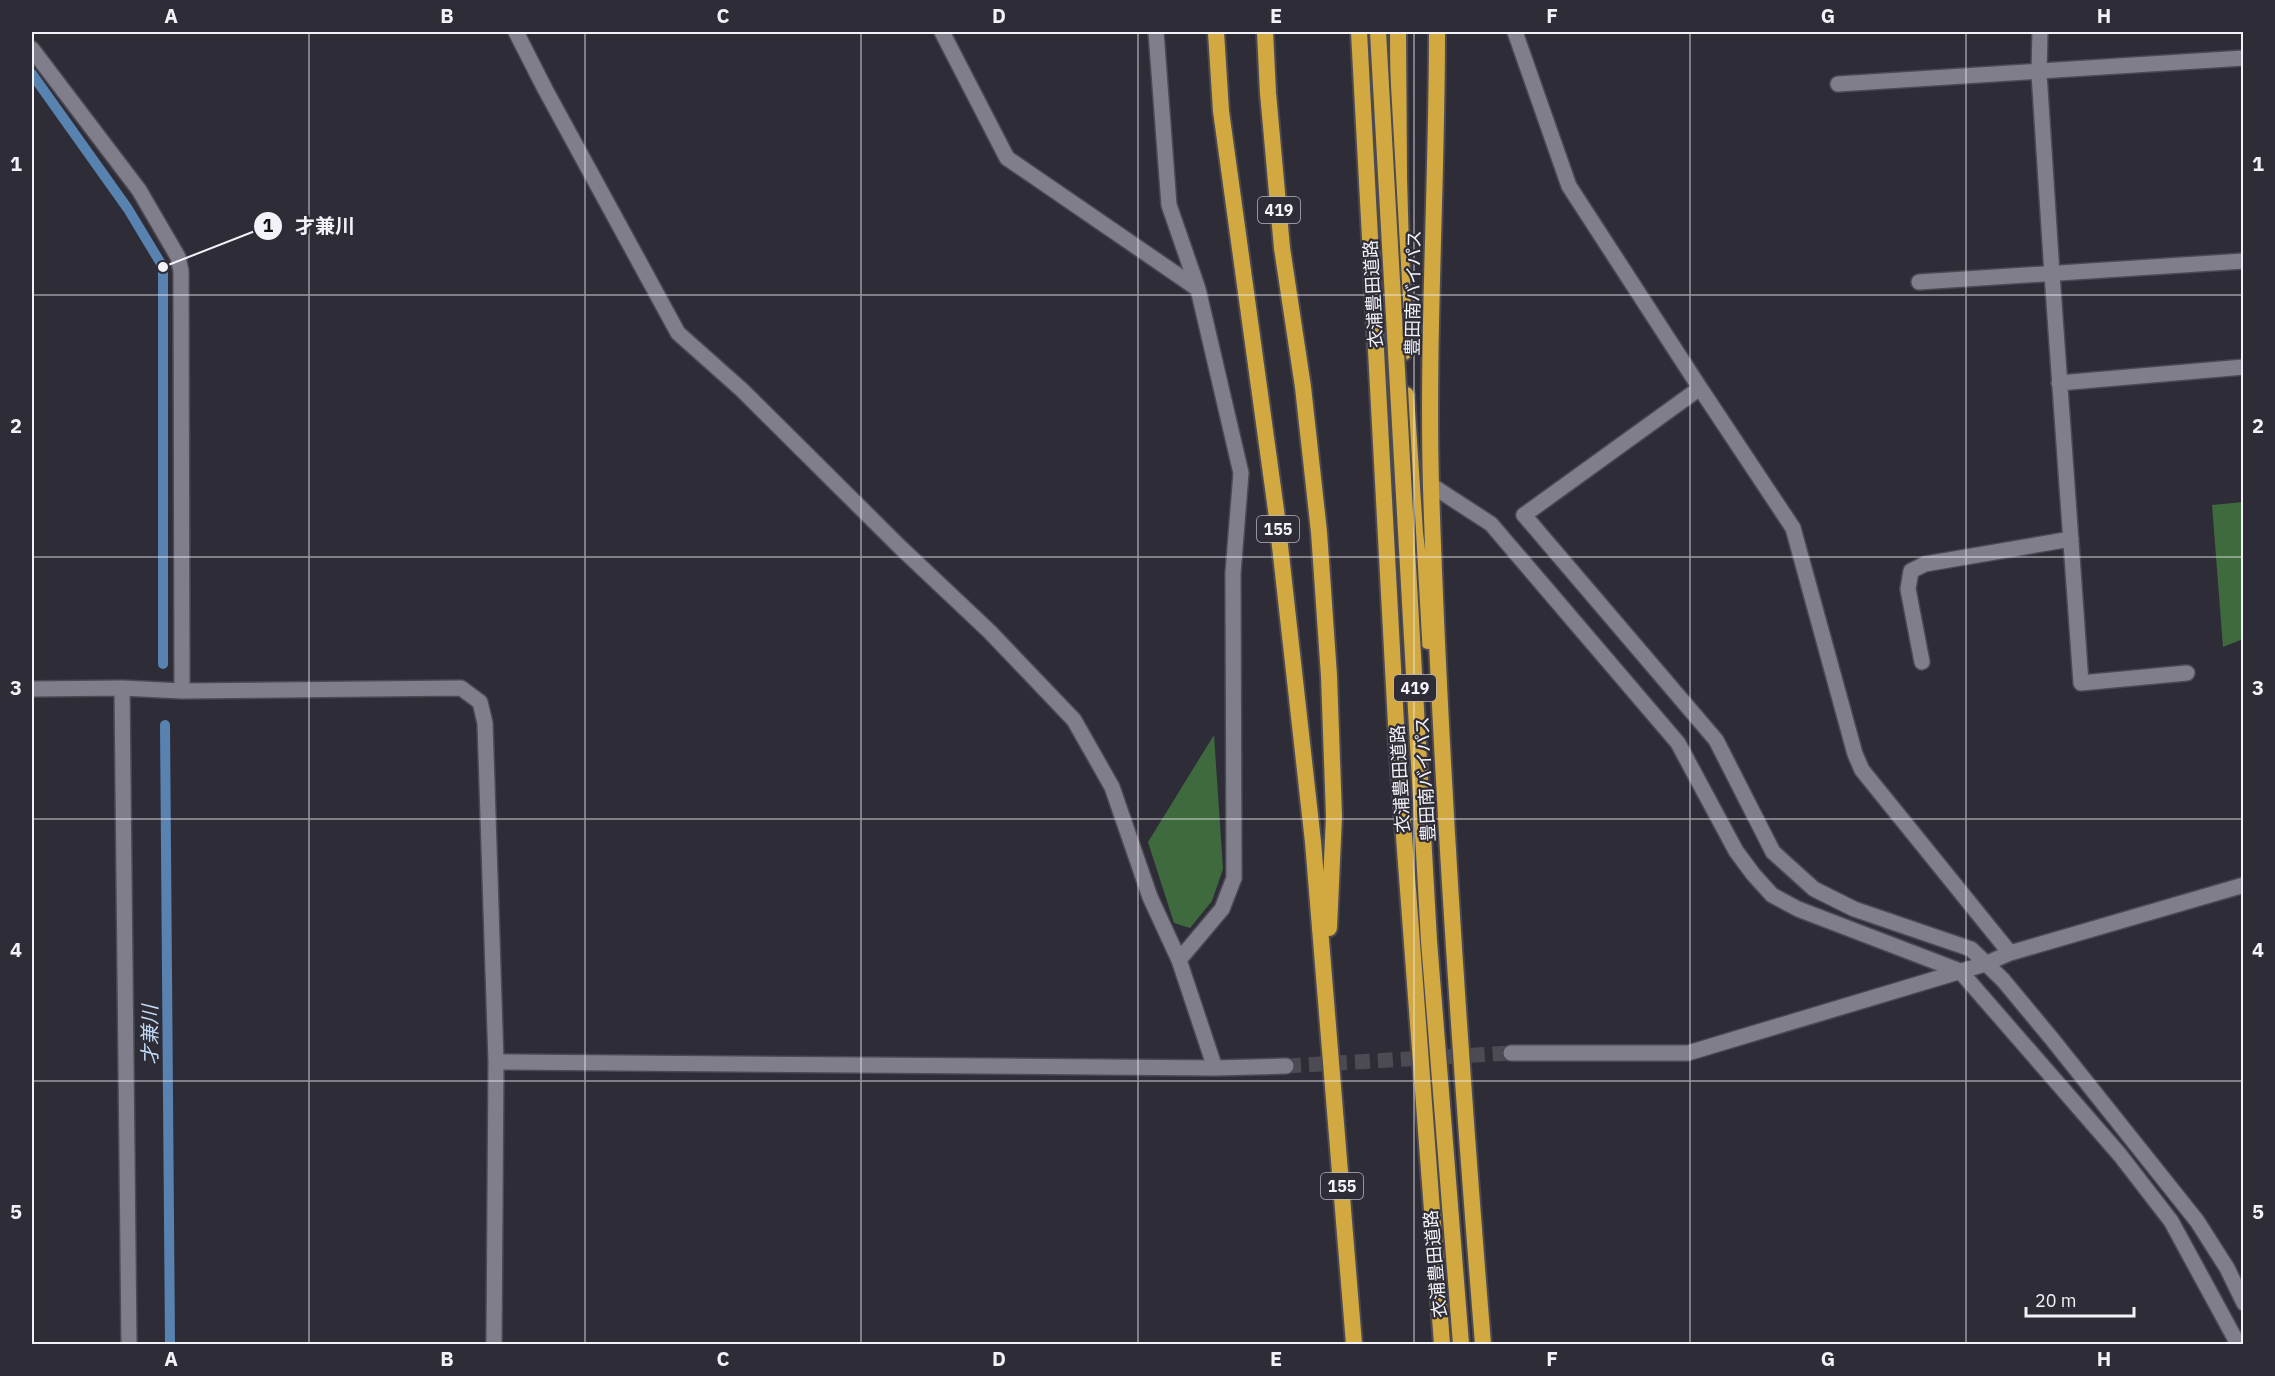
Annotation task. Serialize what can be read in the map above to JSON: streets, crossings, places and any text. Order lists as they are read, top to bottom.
{
  "streets": {
    "highway": [
      "419",
      "豊田南バイパス",
      "衣浦豊田道路",
      "155"
    ]
  },
  "crossings": [
    ["419", "155"],
    ["豊田南バイパス", "衣浦豊田道路"]
  ],
  "water": ["才兼川"],
  "places": ["才兼川"],
  "scale_bar": "20 m",
  "grid": {
    "columns": [
      "A",
      "B",
      "C",
      "D",
      "E",
      "F",
      "G",
      "H"
    ],
    "rows": [
      "1",
      "2",
      "3",
      "4",
      "5"
    ]
  }
}
